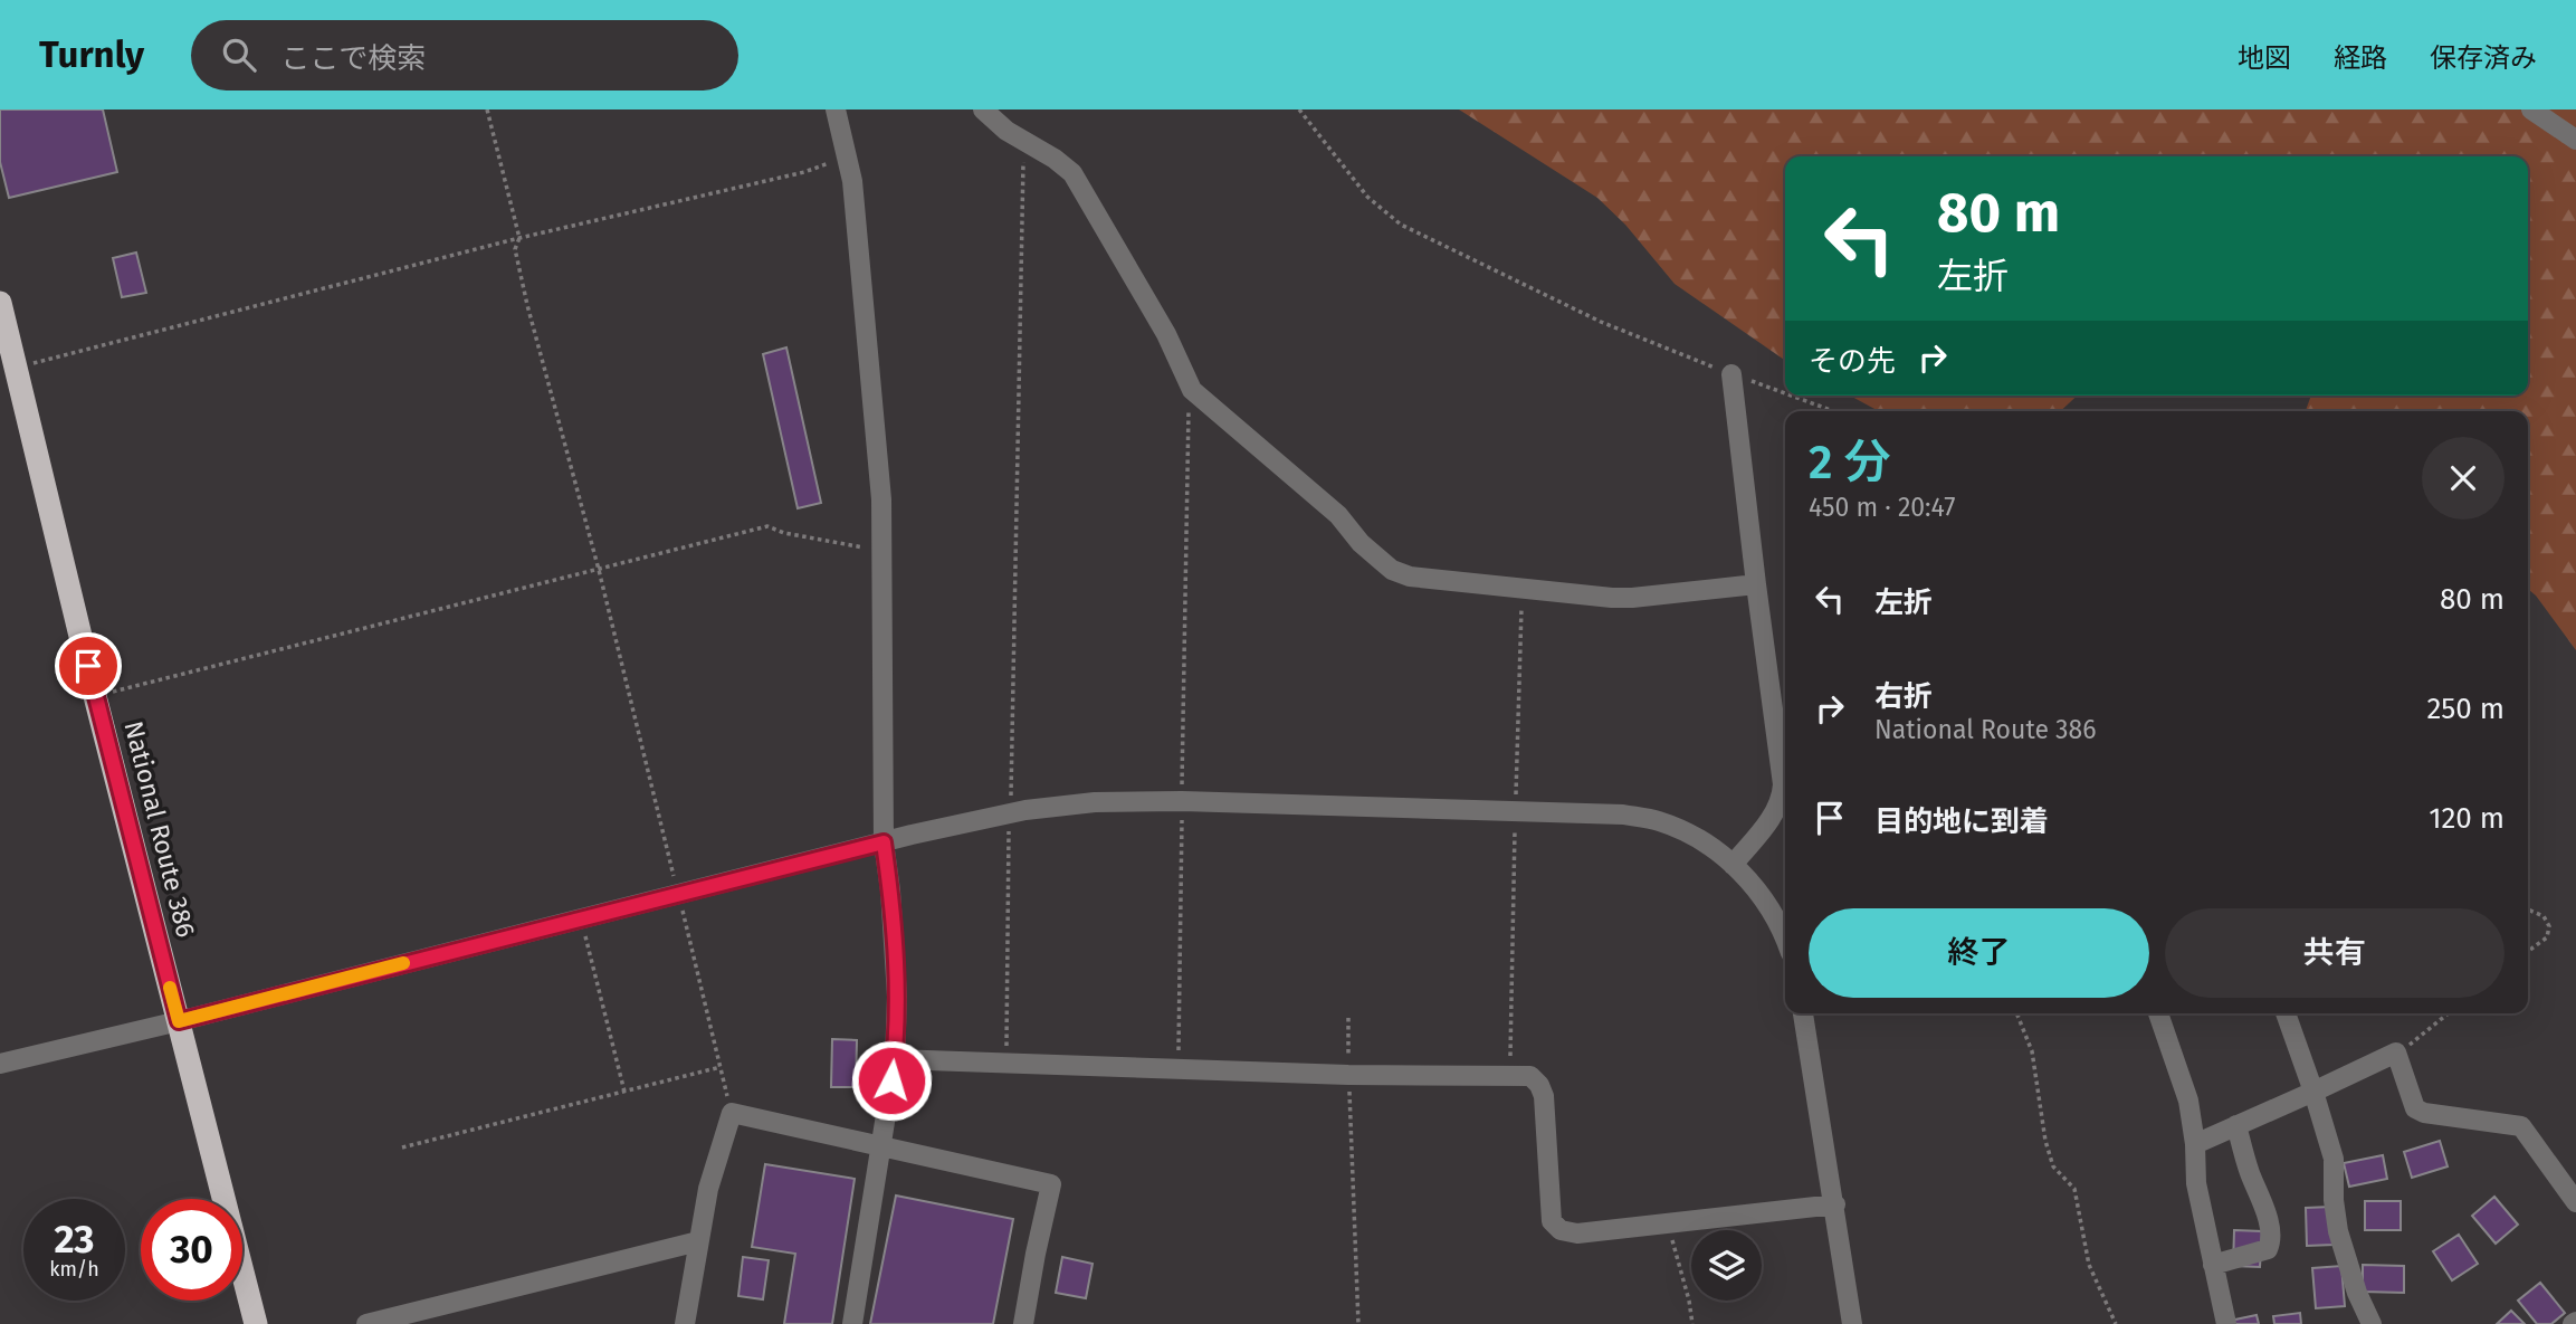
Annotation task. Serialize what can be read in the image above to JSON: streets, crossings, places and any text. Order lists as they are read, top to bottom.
{
  "streets": {
    "highway": ["National Route 386"]
  },
  "page": {
    "header": "Turnly",
    "search": "ここで検索",
    "nav": ["地図", "経路", "保存済み"],
    "turn": ["80 m", "左折"],
    "then": "その先",
    "heading": ["2 分", "450 m · 20:47"],
    "list": [
      {
        "name": "左折",
        "value": "80 m"
      },
      {
        "name": "右折",
        "note": "National Route 386",
        "value": "250 m"
      },
      {
        "name": "目的地に到着",
        "value": "120 m"
      }
    ],
    "buttons": ["終了", "共有"],
    "speed": "23 km/h",
    "limit": "30"
  }
}
